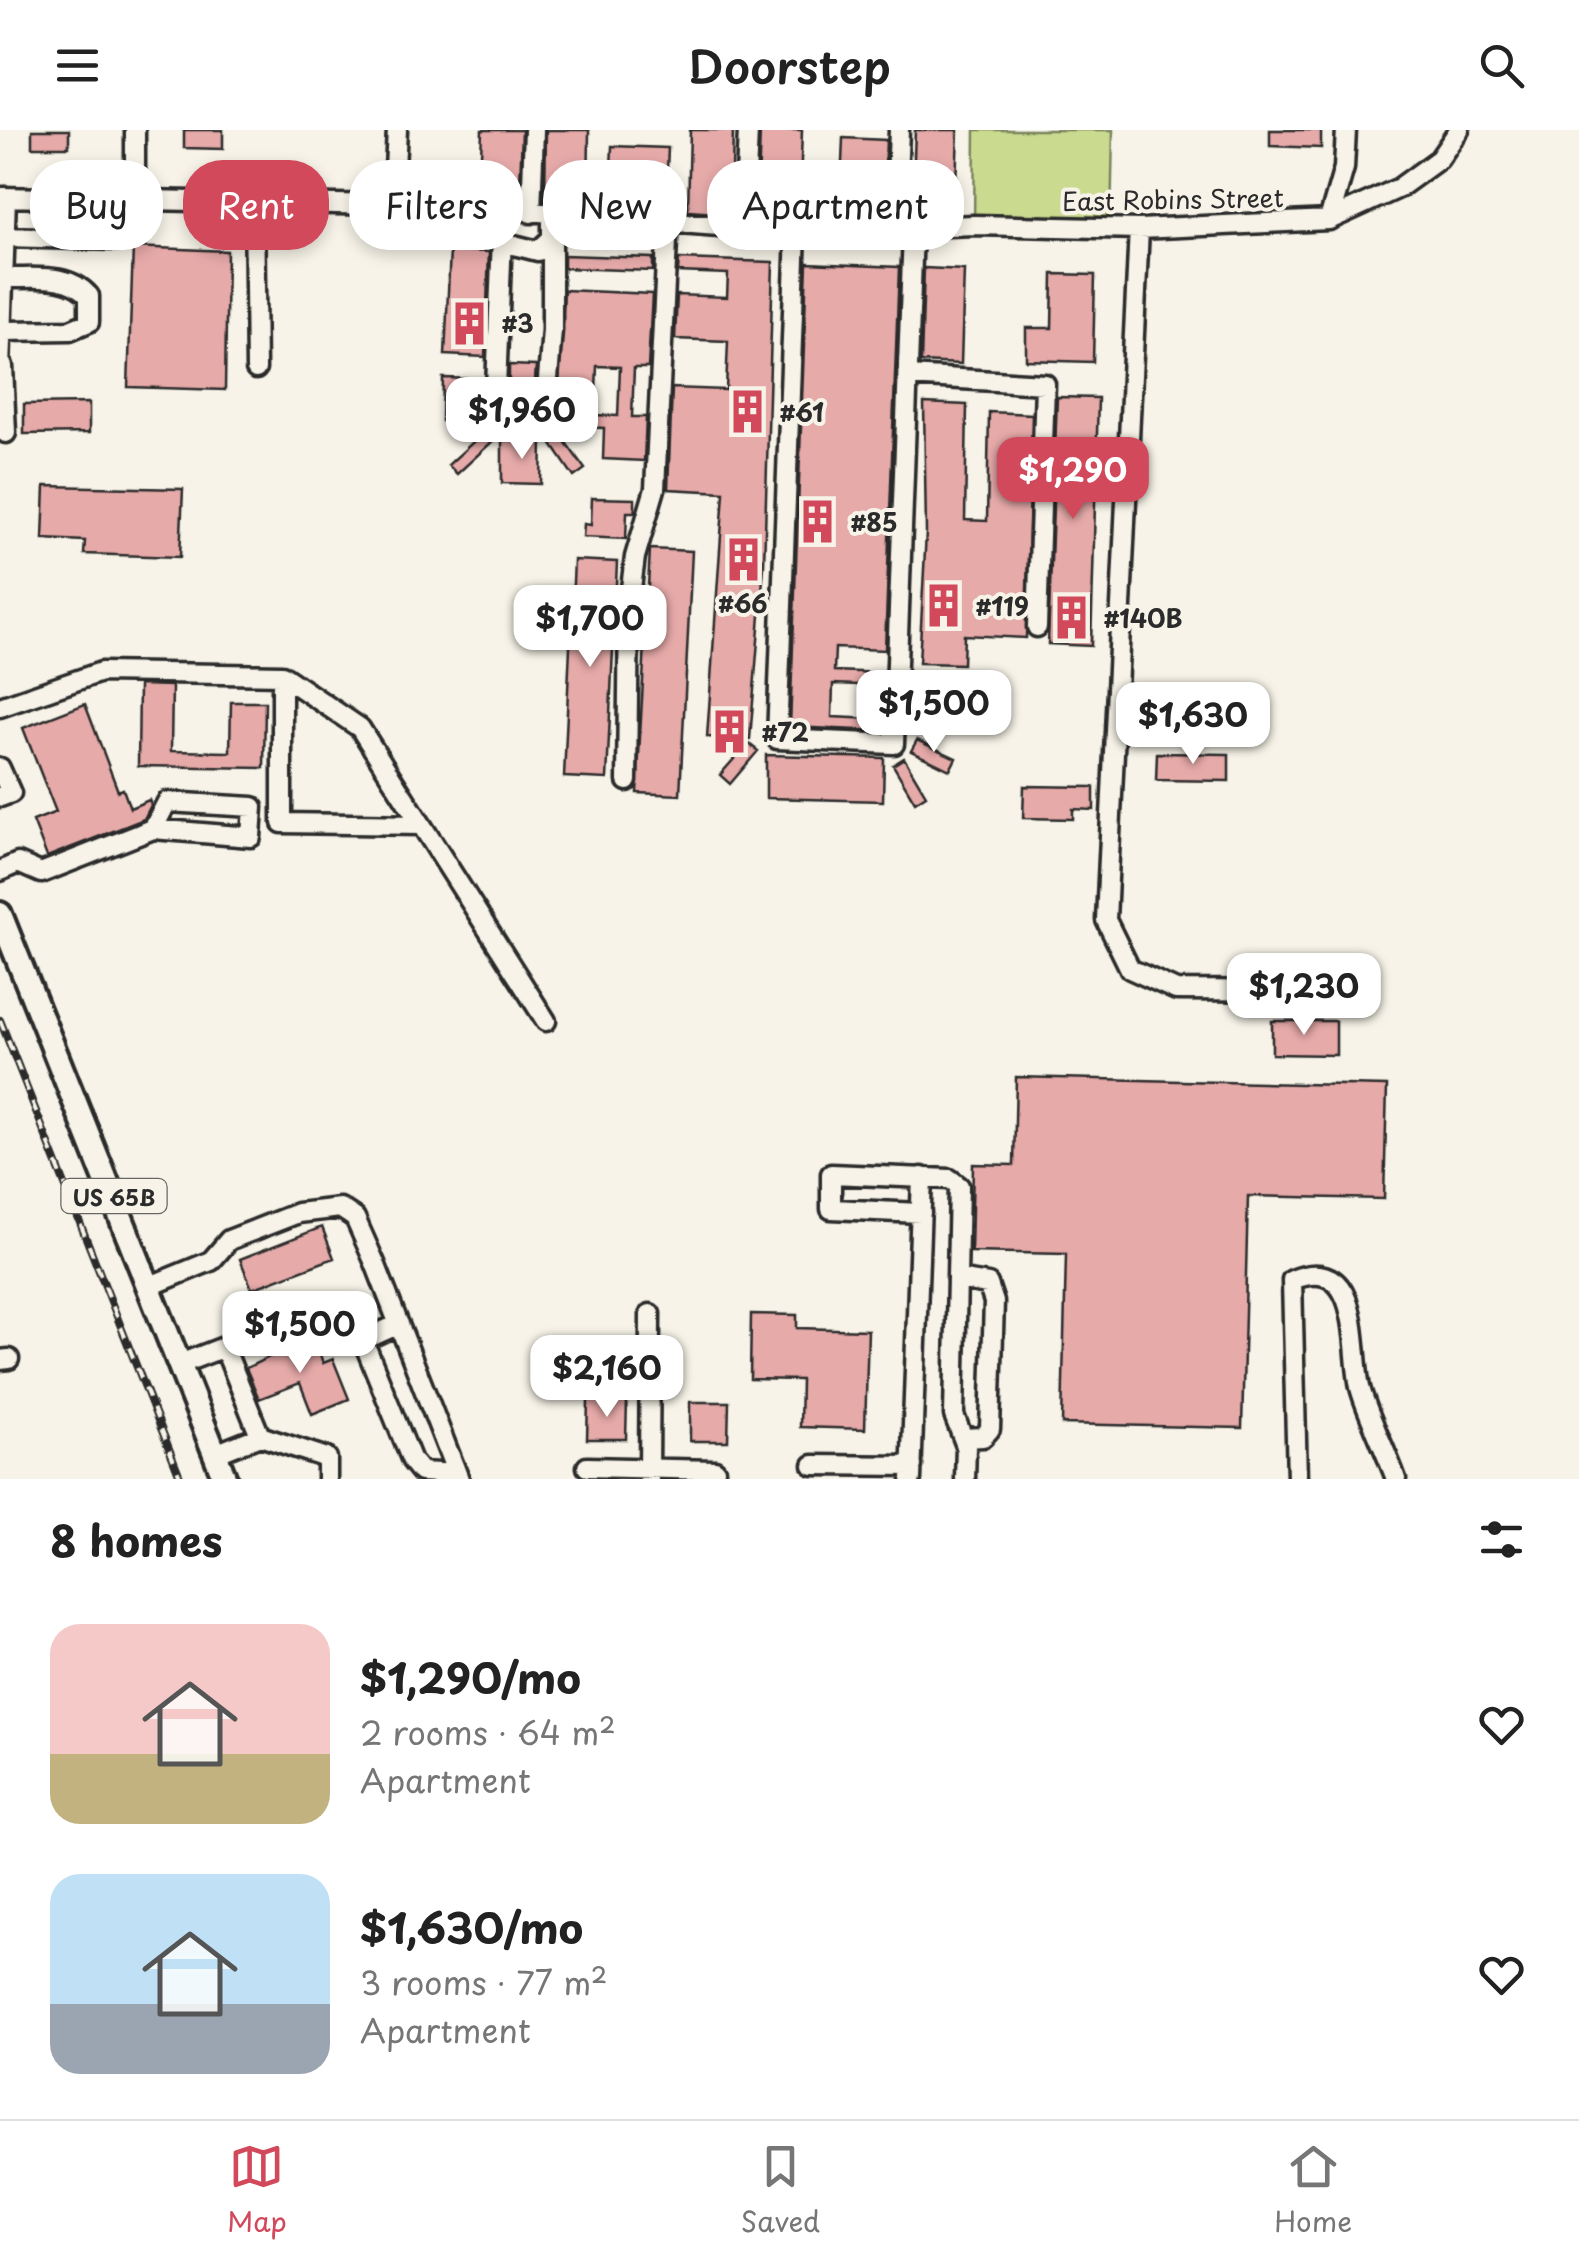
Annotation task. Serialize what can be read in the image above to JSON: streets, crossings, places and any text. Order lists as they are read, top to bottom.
{
  "streets": {
    "main road": ["US 65B"],
    "street": ["East Robins Street"]
  },
  "places": {
    "building": [
      "#3",
      "#61",
      "#85",
      "#66",
      "#119",
      "#140B",
      "#72"
    ]
  },
  "page": {
    "header": "Doorstep",
    "chip": [
      "Buy",
      "Rent",
      "Filters",
      "New",
      "Apartment"
    ],
    "price": [
      "$1,960",
      "$1,290",
      "$1,700",
      "$1,500",
      "$1,630",
      "$1,230",
      "$1,500",
      "$2,160"
    ],
    "heading": "8 homes",
    "list": [
      {
        "name": "$1,290/mo",
        "note": "2 rooms · 64 m² · Apartment"
      },
      {
        "name": "$1,630/mo",
        "note": "3 rooms · 77 m² · Apartment"
      }
    ],
    "tabs": ["Map", "Saved", "Home"]
  }
}
